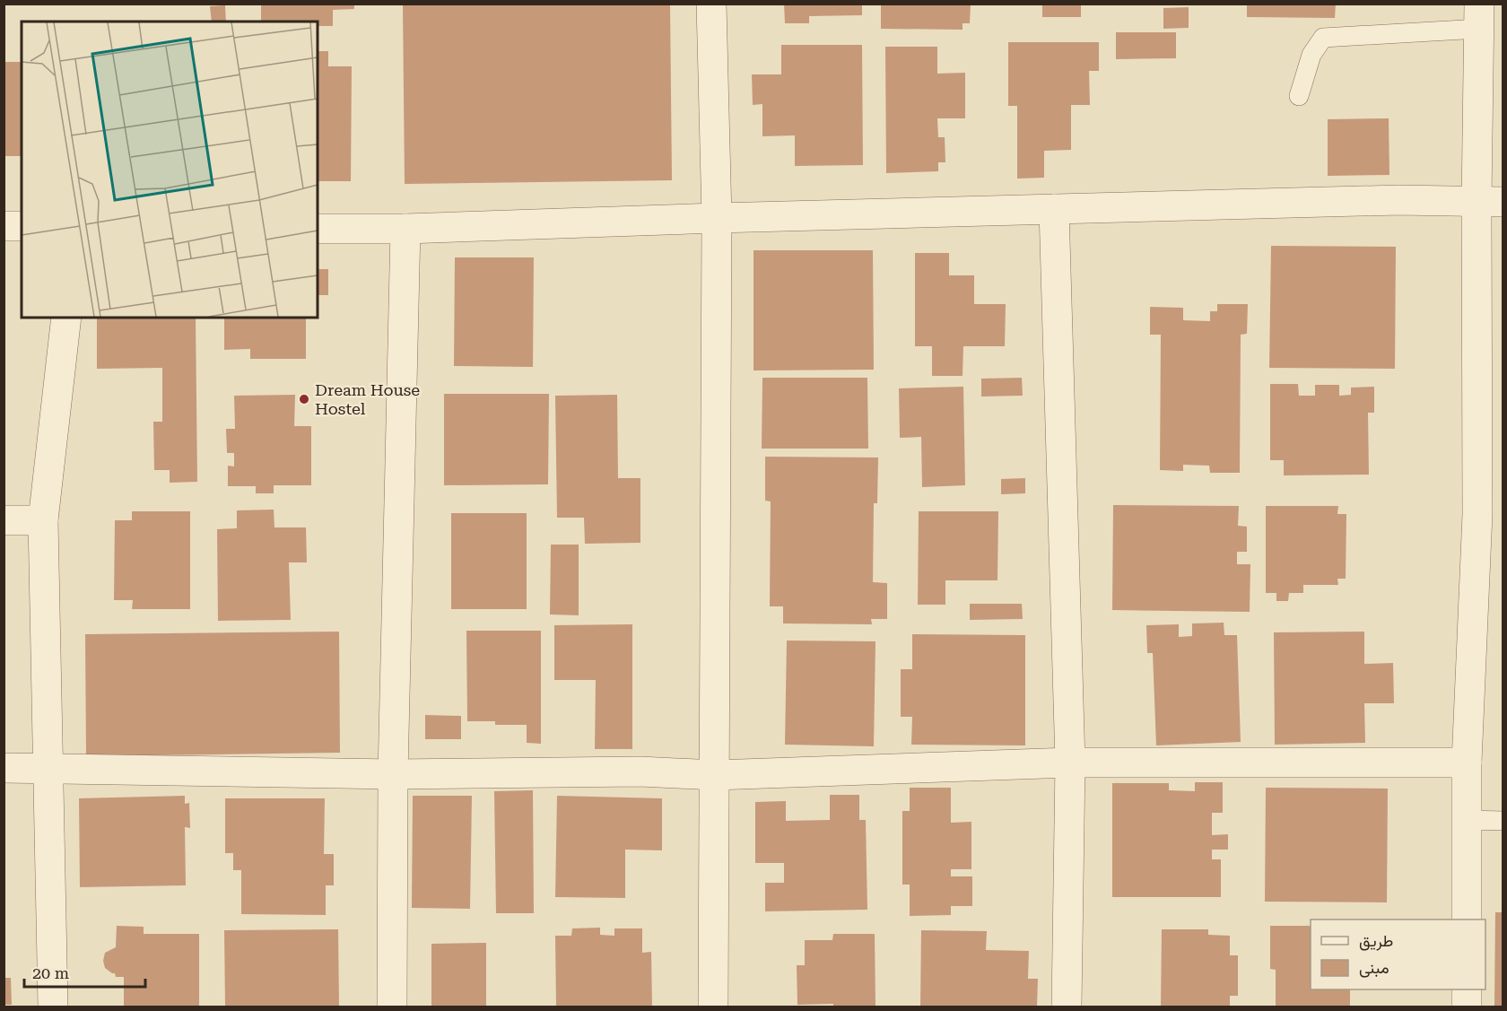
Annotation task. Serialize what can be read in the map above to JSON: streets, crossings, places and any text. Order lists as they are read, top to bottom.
{
  "places": ["Dream House Hostel"],
  "legend": ["طريق", "مبنى"],
  "scale_bar": "20 m"
}
